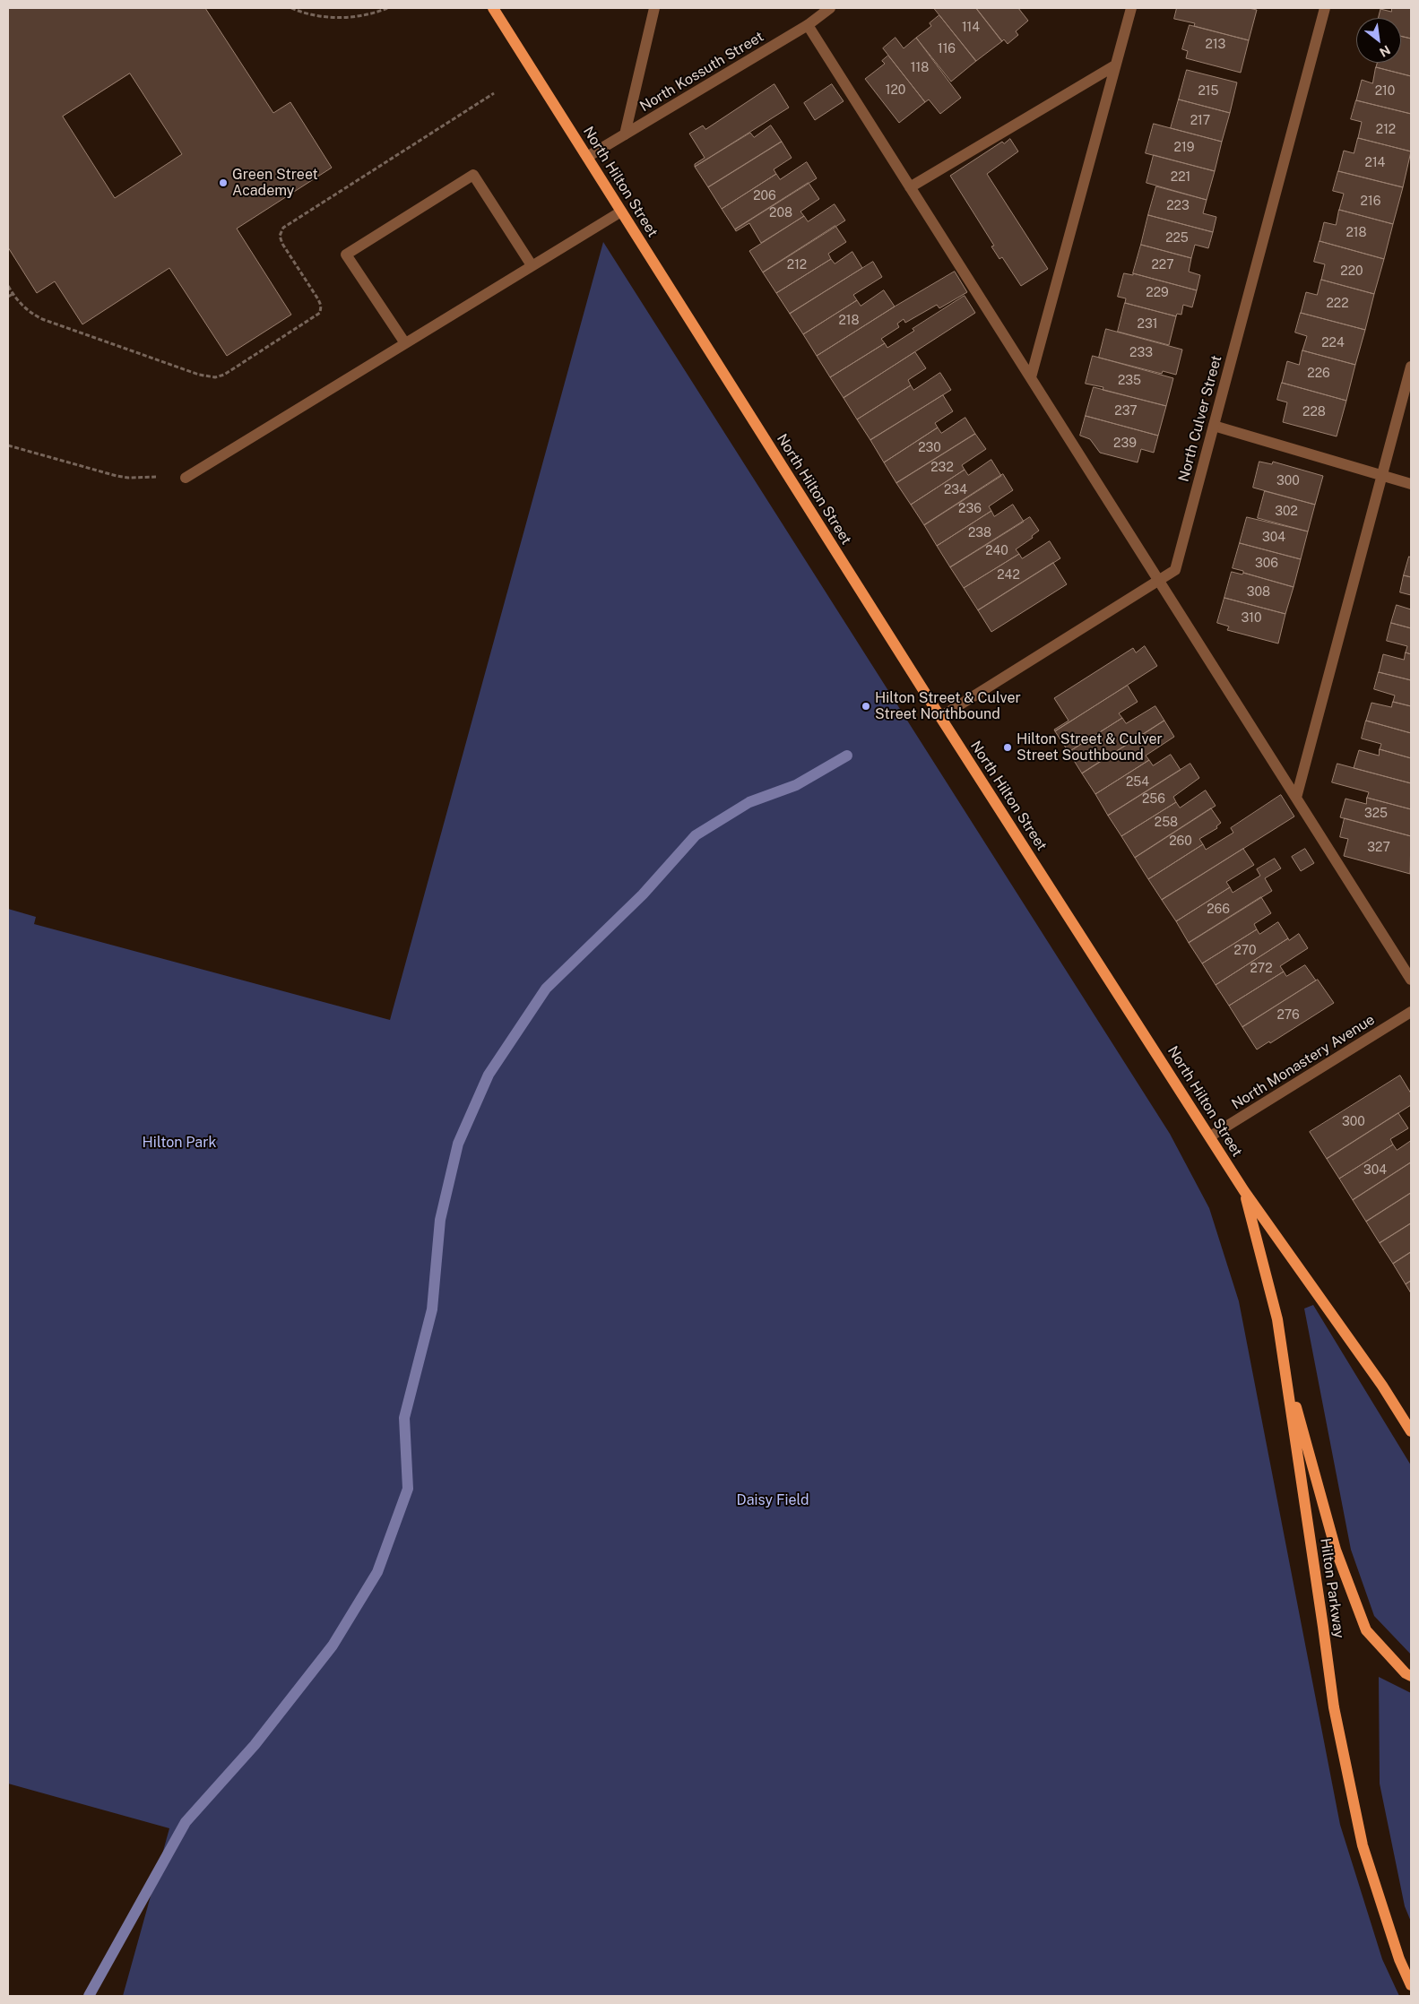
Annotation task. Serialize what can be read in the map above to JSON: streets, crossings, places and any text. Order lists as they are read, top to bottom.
{
  "streets": {
    "main road": ["North Hilton Street", "Hilton Parkway"],
    "street": ["North Kossuth Street", "North Culver Street", "North Monastery Avenue"]
  },
  "crossings": [
    ["North Kossuth Street", "North Hilton Street"],
    ["North Hilton Street", "North Culver Street"],
    ["North Hilton Street", "North Monastery Avenue"],
    ["North Hilton Street", "Hilton Parkway"]
  ],
  "parks": ["Hilton Park", "Daisy Field"],
  "places": ["Green Street Academy", "Hilton Street & Culver Street Northbound", "Hilton Street & Culver Street Southbound"],
  "house_numbers": [
    "114",
    "213",
    "116",
    "118",
    "120",
    "215",
    "210",
    "217",
    "212",
    "219",
    "214",
    "221",
    "206",
    "216",
    "223",
    "208",
    "218",
    "225",
    "212",
    "227",
    "220",
    "229",
    "222",
    "218",
    "231",
    "224",
    "233",
    "226",
    "235",
    "237",
    "228",
    "239",
    "230",
    "232",
    "300",
    "234",
    "236",
    "302",
    "238",
    "304",
    "240",
    "306",
    "242",
    "308",
    "310",
    "254",
    "256",
    "325",
    "258",
    "260",
    "327",
    "266",
    "270",
    "272",
    "276",
    "300",
    "304"
  ],
  "north": "bottom right"
}
